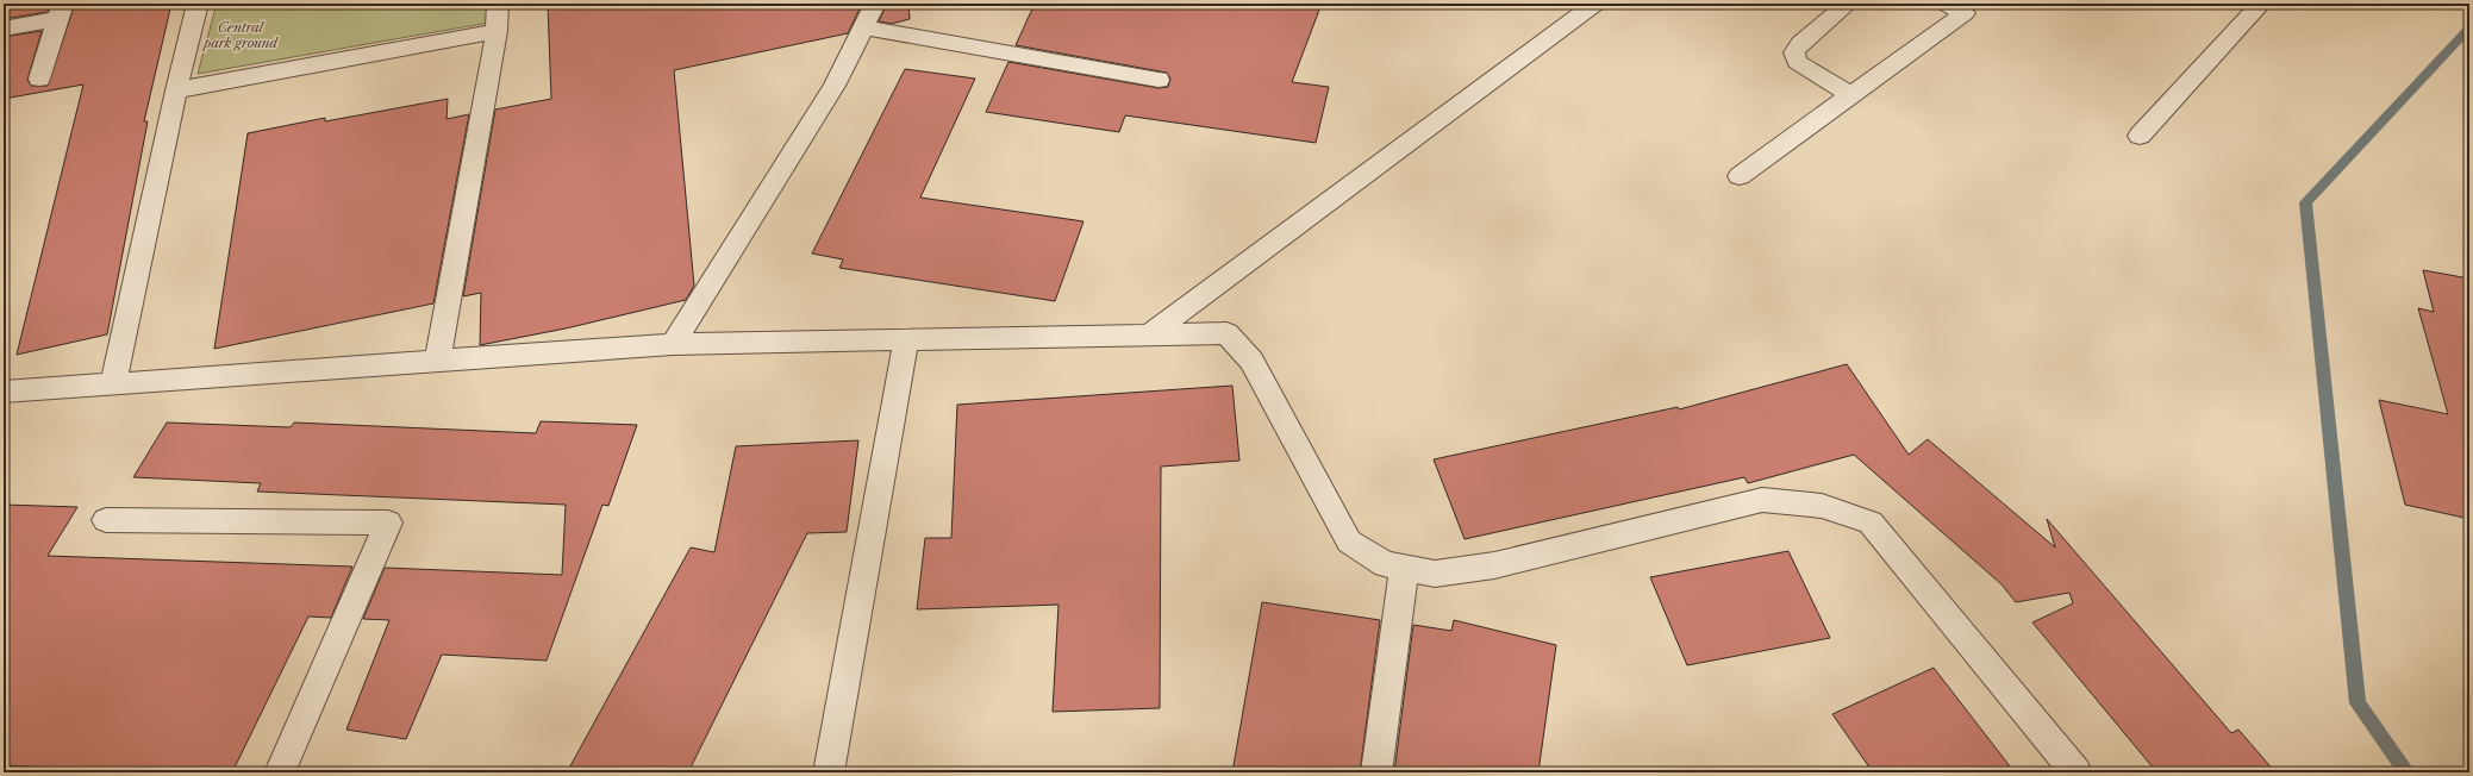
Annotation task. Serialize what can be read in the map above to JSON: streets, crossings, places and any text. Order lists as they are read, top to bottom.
{
  "parks": ["Central park ground"]
}
